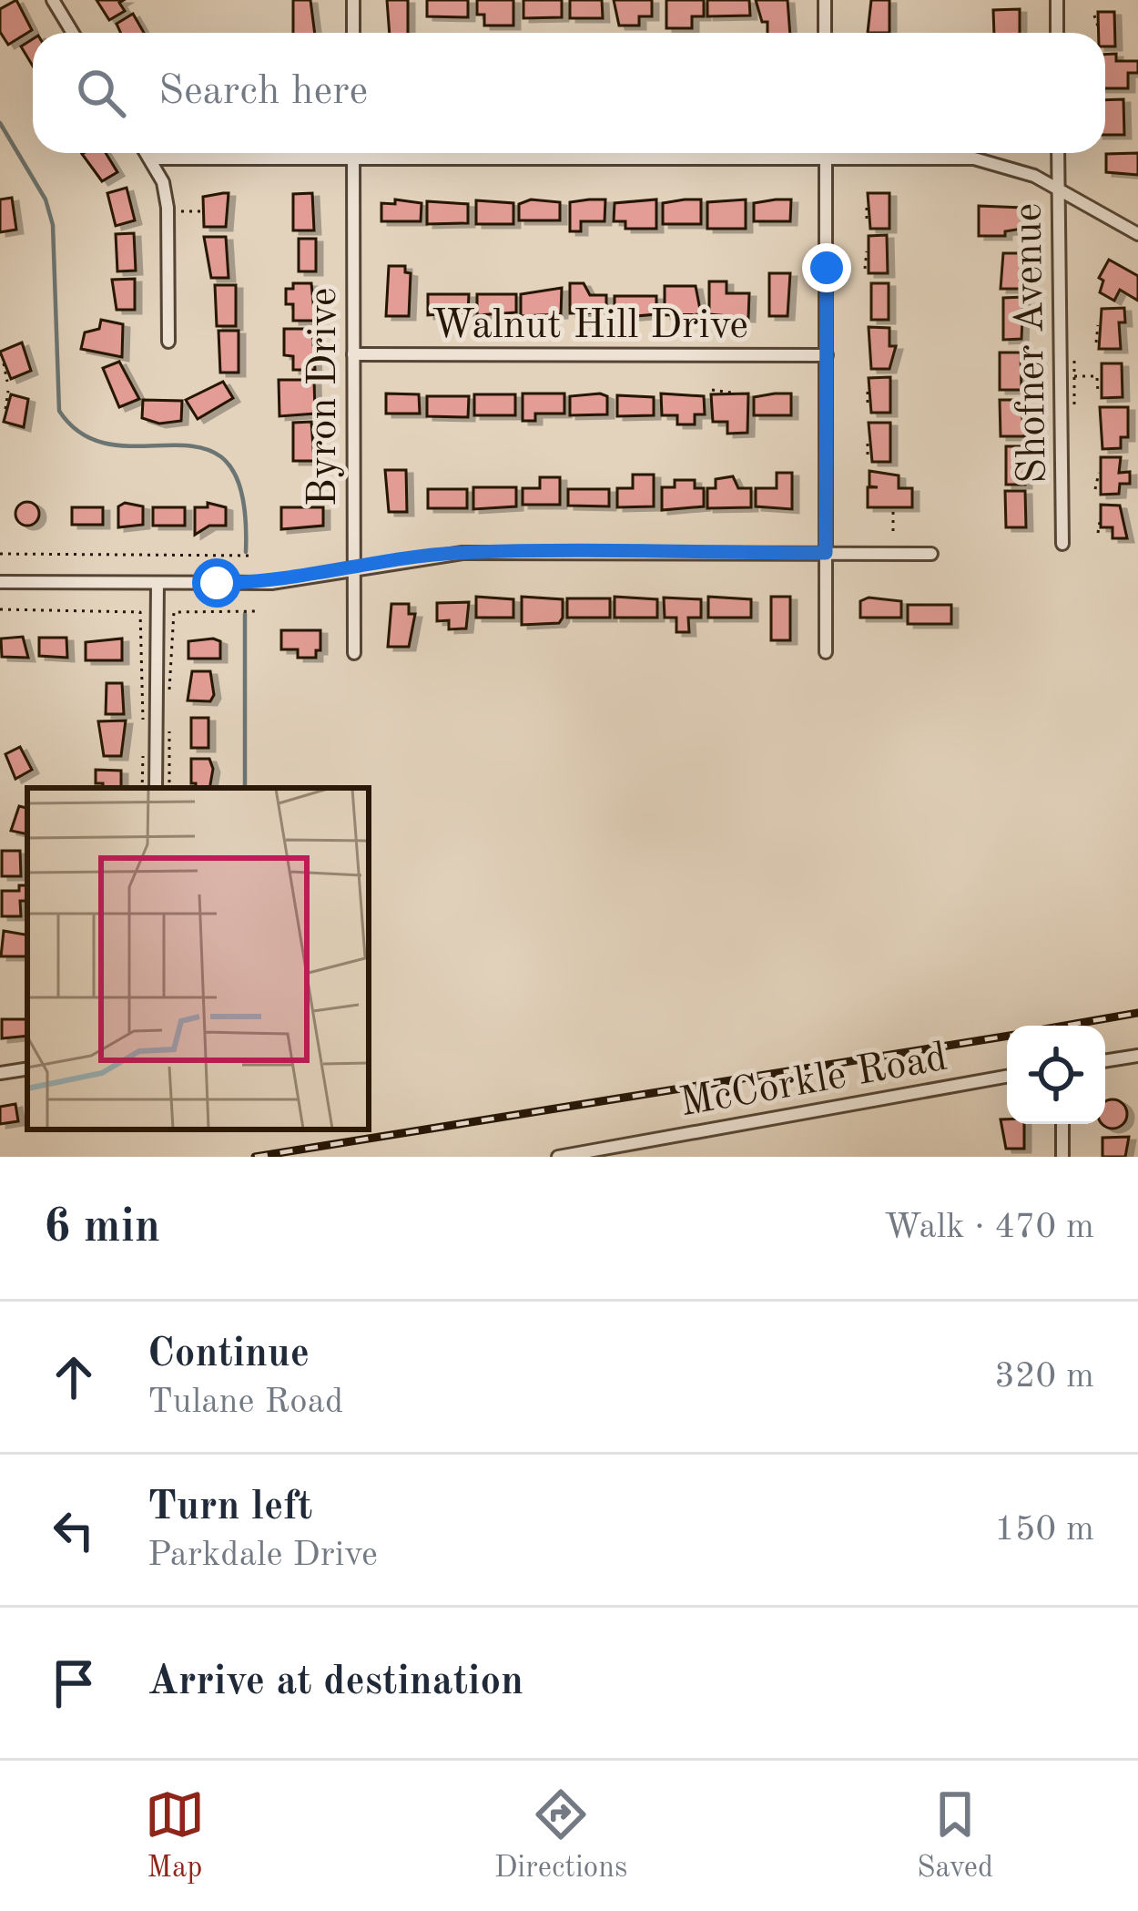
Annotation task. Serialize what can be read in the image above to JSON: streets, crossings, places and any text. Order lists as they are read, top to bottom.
{
  "streets": {
    "street": [
      "Walnut Hill Drive",
      "Shofner Avenue",
      "Byron Drive",
      "McCorkle Road"
    ]
  },
  "crossings": [
    ["Walnut Hill Drive", "Byron Drive"]
  ],
  "page": {
    "search": "Search here",
    "heading": ["6 min", "Walk · 470 m"],
    "list": [
      ["Continue", "Tulane Road", "320 m"],
      ["Turn left", "Parkdale Drive", "150 m"],
      "Arrive at destination"
    ],
    "nav": ["Map", "Directions", "Saved"]
  }
}
